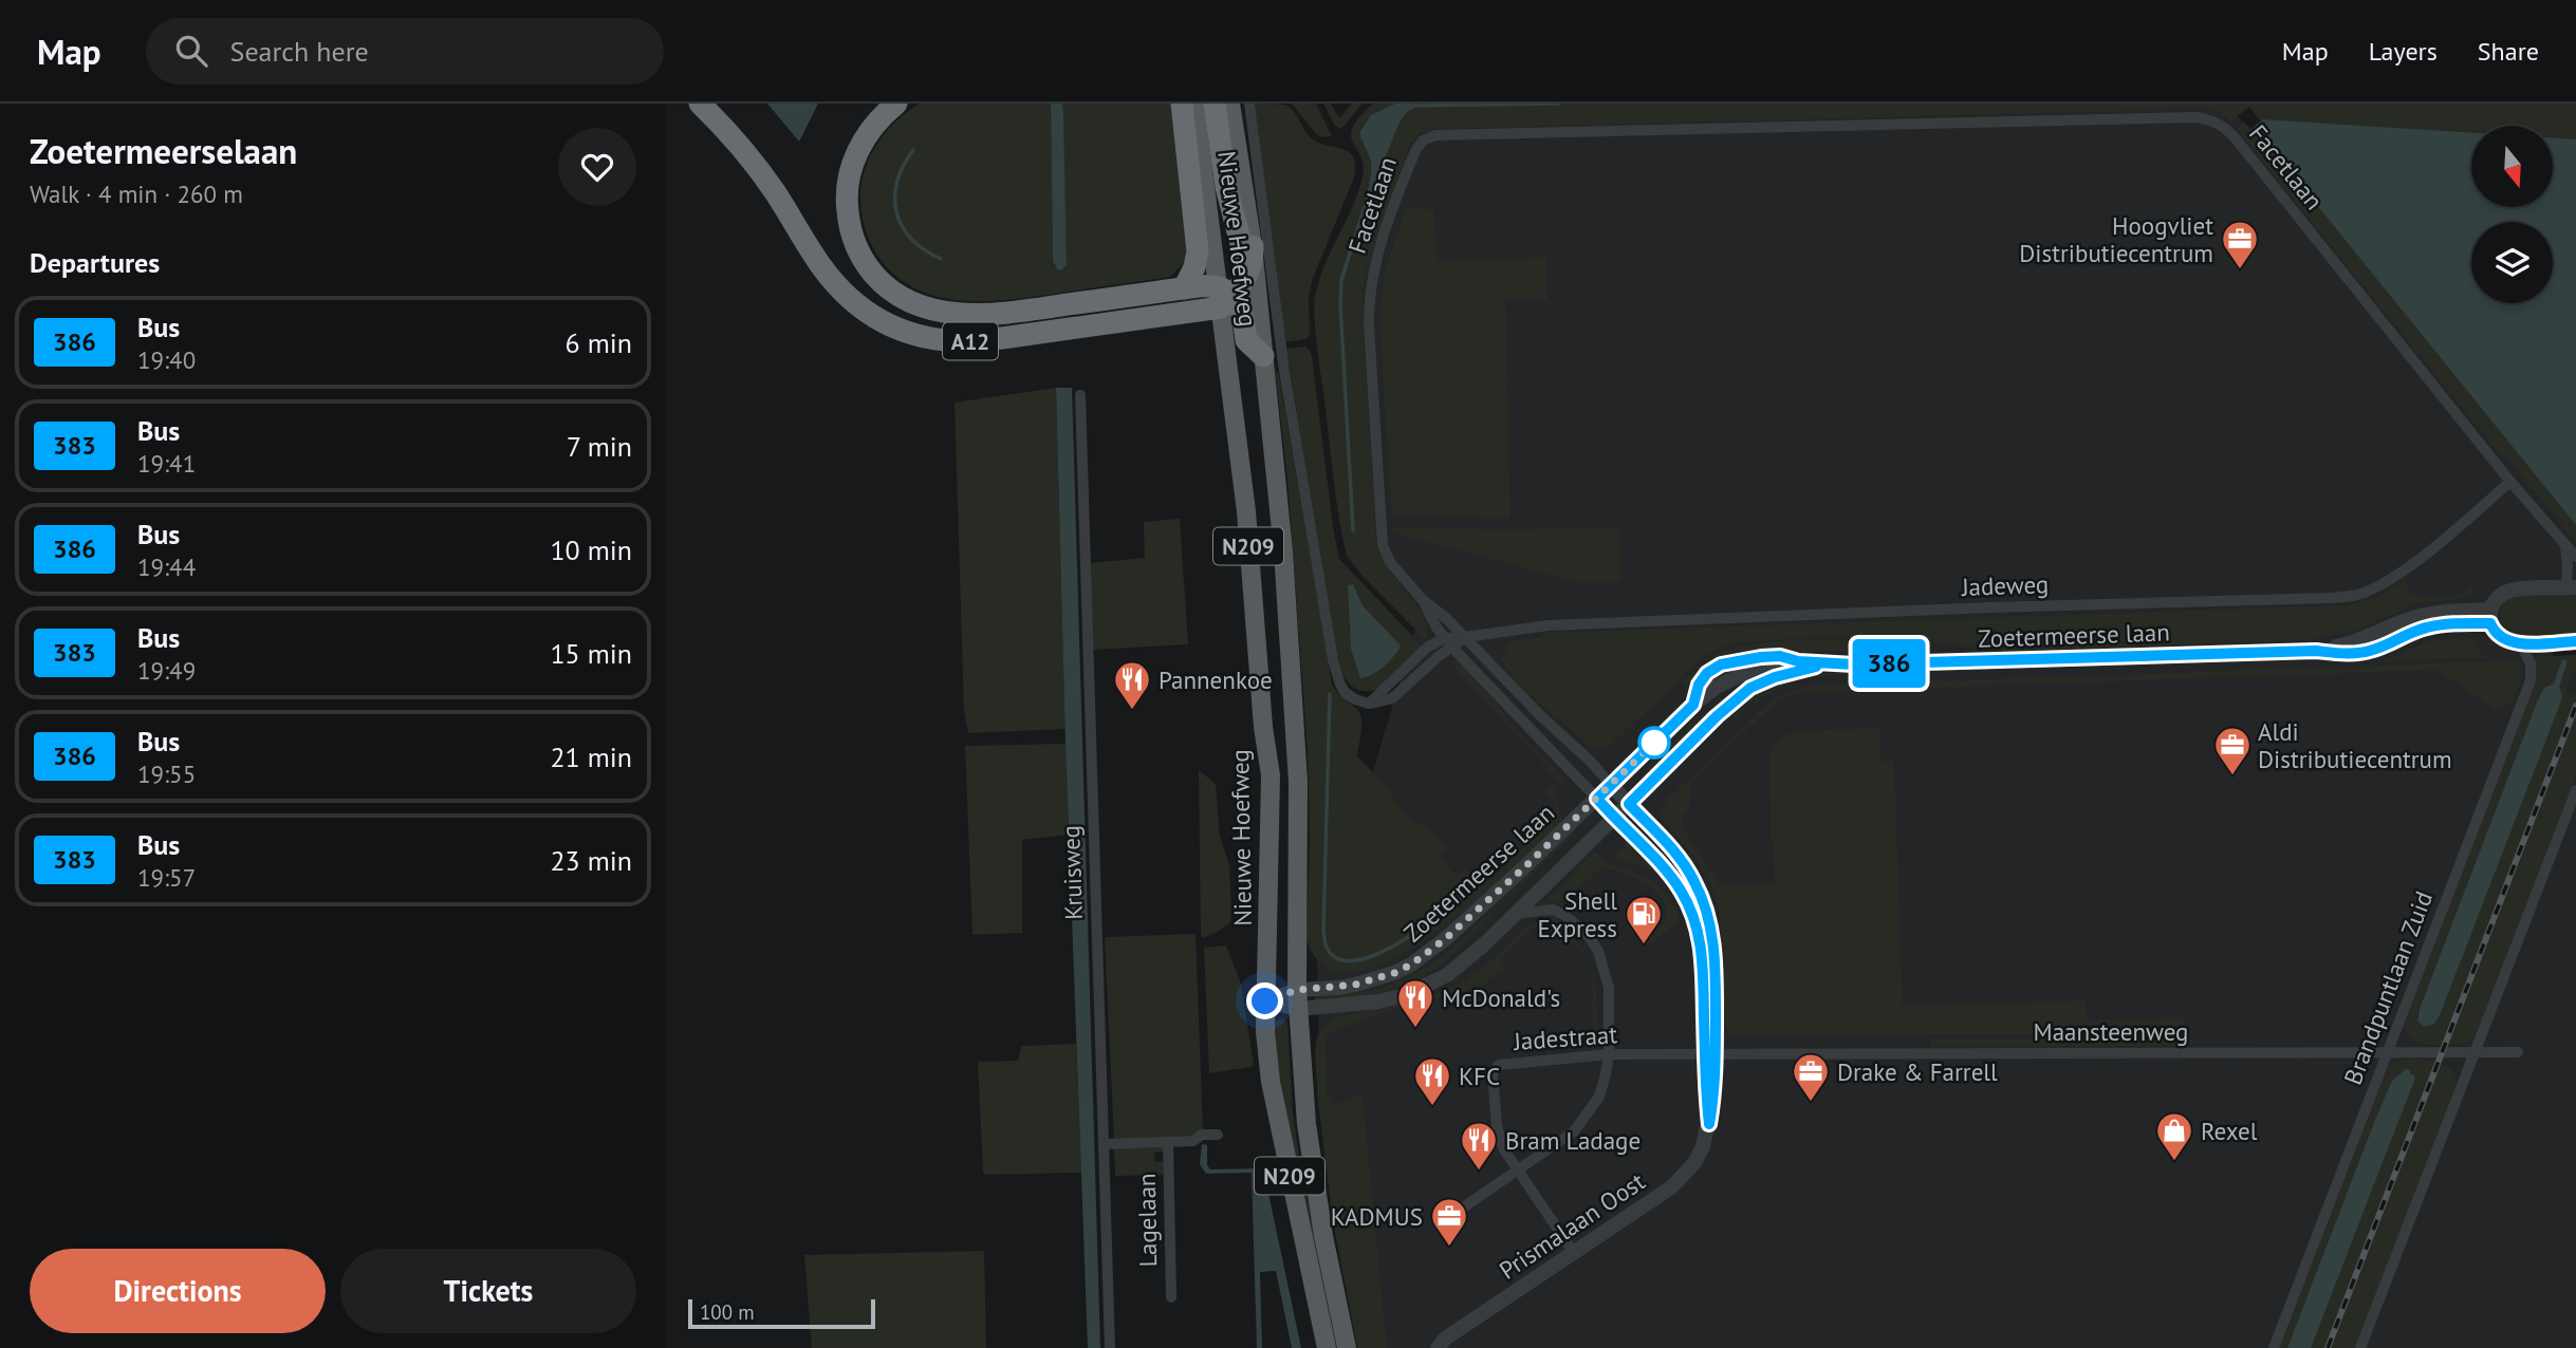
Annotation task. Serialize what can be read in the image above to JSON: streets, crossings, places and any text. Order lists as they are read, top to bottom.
{
  "streets": {
    "highway": ["A12", "N209"],
    "main road": ["Nieuwe Hoefweg"],
    "street": [
      "Facetlaan",
      "Jadeweg",
      "Zoetermeerse laan",
      "Kruisweg",
      "Brandpuntlaan Zuid",
      "Maansteenweg",
      "Jadestraat",
      "Lagelaan",
      "Prismalaan Oost"
    ]
  },
  "crossings": [
    ["Facetlaan", "Nieuwe Hoefweg"],
    ["Facetlaan", "Jadeweg"],
    ["Facetlaan", "Zoetermeerse laan"],
    ["Facetlaan", "Prismalaan Oost"],
    ["Nieuwe Hoefweg", "A12"],
    ["Nieuwe Hoefweg", "N209"],
    ["Nieuwe Hoefweg", "Zoetermeerse laan"],
    ["A12", "N209"],
    ["Zoetermeerse laan", "Prismalaan Oost"],
    ["Kruisweg", "Lagelaan"],
    ["Brandpuntlaan Zuid", "Maansteenweg"],
    ["Maansteenweg", "Jadestraat"],
    ["Maansteenweg", "Prismalaan Oost"],
    ["Jadestraat", "Prismalaan Oost"]
  ],
  "places": {
    "office": [
      "Hoogvliet Distributiecentrum",
      "Aldi Distributiecentrum",
      "Drake & Farrell",
      "KADMUS"
    ],
    "restaurant": [
      "Pannenkoe",
      "McDonald's",
      "KFC",
      "Bram Ladage"
    ],
    "fuel station": ["Shell Express"],
    "shop": ["Rexel"]
  },
  "lines": ["bus line 386"],
  "scale_bar": "100 m",
  "north": "bottom",
  "page": {
    "header": "Map",
    "search": "Search here",
    "nav": ["Map", "Layers", "Share"],
    "heading": [
      ["Zoetermeerselaan", "Walk · 4 min · 260 m"],
      "Departures"
    ],
    "on_map": "386",
    "list": [
      {
        "mark": "386",
        "name": "Bus",
        "note": "19:40",
        "value": "6 min"
      },
      {
        "mark": "383",
        "name": "Bus",
        "note": "19:41",
        "value": "7 min"
      },
      {
        "mark": "386",
        "name": "Bus",
        "note": "19:44",
        "value": "10 min"
      },
      {
        "mark": "383",
        "name": "Bus",
        "note": "19:49",
        "value": "15 min"
      },
      {
        "mark": "386",
        "name": "Bus",
        "note": "19:55",
        "value": "21 min"
      },
      {
        "mark": "383",
        "name": "Bus",
        "note": "19:57",
        "value": "23 min"
      }
    ],
    "buttons": ["Directions", "Tickets"],
    "scale": "100 m"
  }
}
